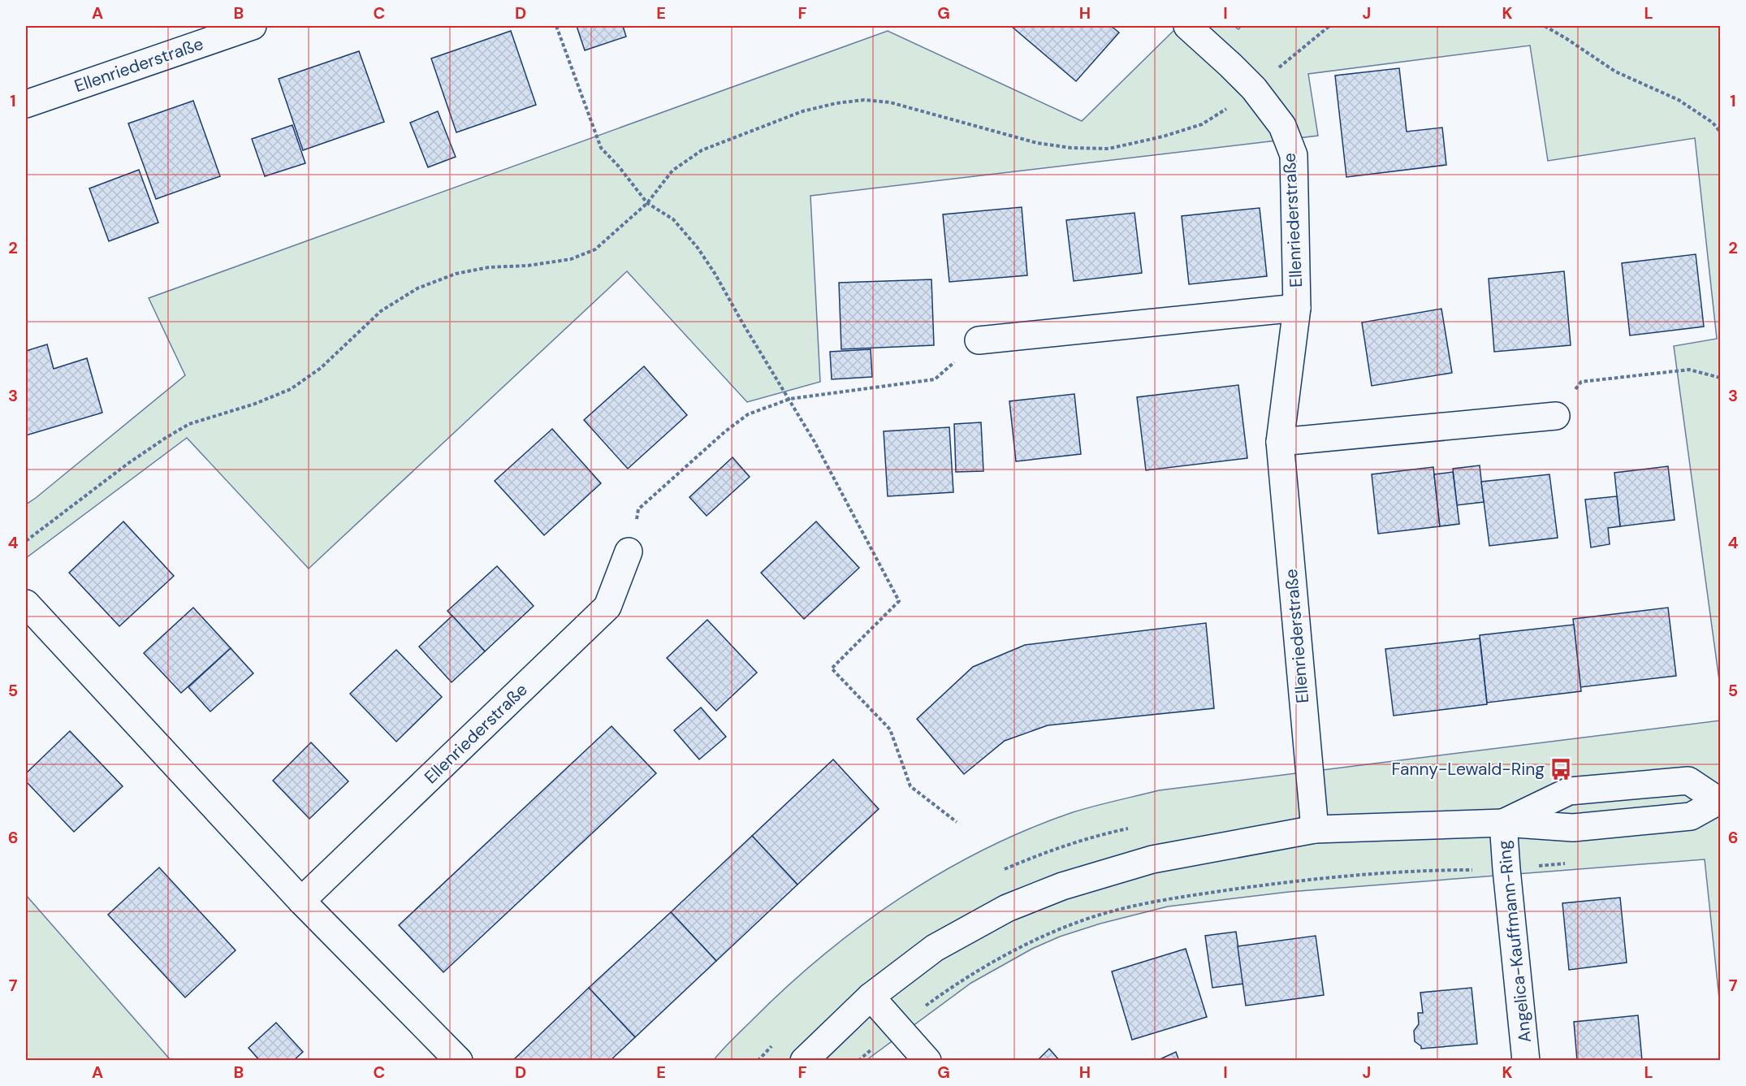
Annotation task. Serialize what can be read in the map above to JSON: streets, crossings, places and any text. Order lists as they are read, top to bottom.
{
  "streets": {
    "street": ["Ellenriederstraße", "Angelica-Kauffmann-Ring"]
  },
  "places": {
    "bus stop": ["Fanny-Lewald-Ring"]
  },
  "grid": {
    "columns": [
      "A",
      "B",
      "C",
      "D",
      "E",
      "F",
      "G",
      "H",
      "I",
      "J",
      "K",
      "L"
    ],
    "rows": [
      "1",
      "2",
      "3",
      "4",
      "5",
      "6",
      "7"
    ]
  }
}
